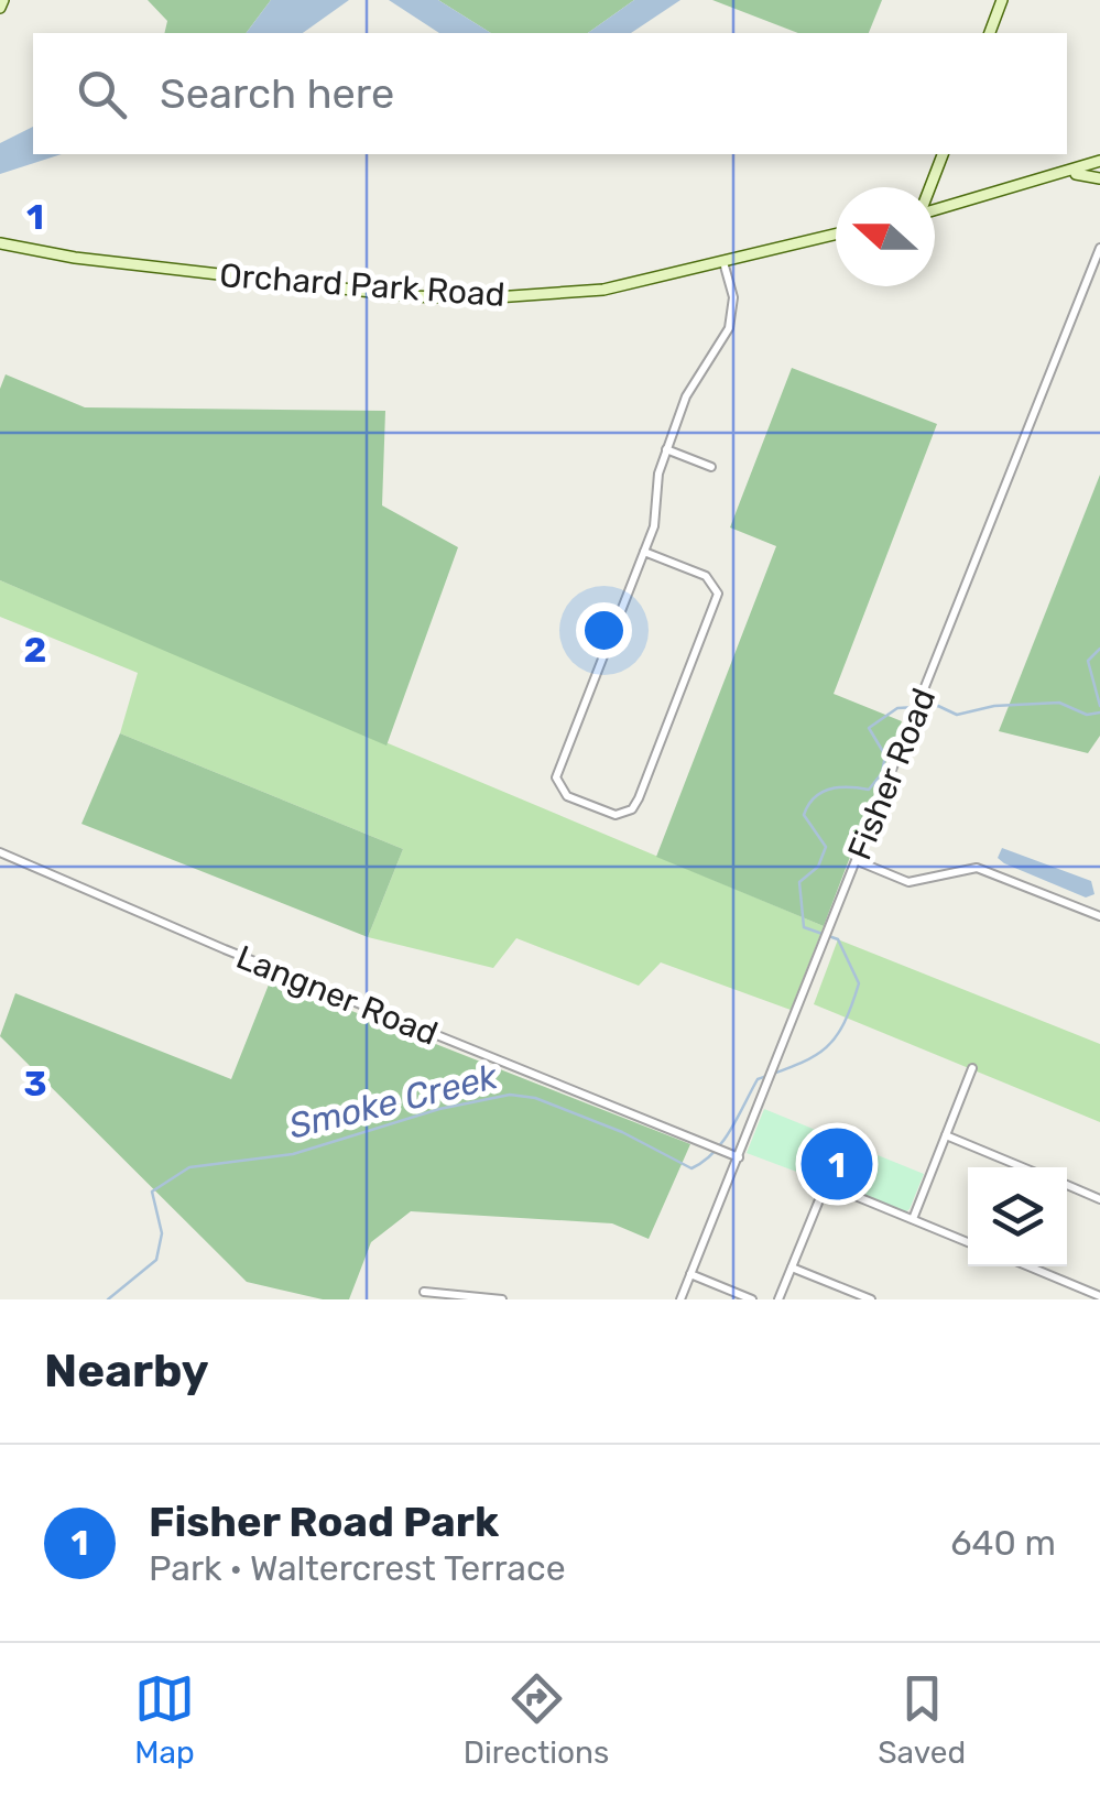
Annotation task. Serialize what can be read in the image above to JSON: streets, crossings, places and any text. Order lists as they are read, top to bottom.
{
  "streets": {
    "main road": ["Orchard Park Road"],
    "street": ["Fisher Road", "Langner Road"]
  },
  "crossings": [
    ["Fisher Road", "Langner Road"]
  ],
  "water": ["Smoke Creek"],
  "north": "left",
  "page": {
    "search": "Search here",
    "pins": "1",
    "heading": "Nearby",
    "list": [
      {
        "mark": "1",
        "name": "Fisher Road Park",
        "note": "Park · Waltercrest Terrace",
        "value": "640 m"
      }
    ],
    "nav": ["Map", "Directions", "Saved"]
  },
  "grid": {
    "rows": ["1", "2", "3"]
  }
}
